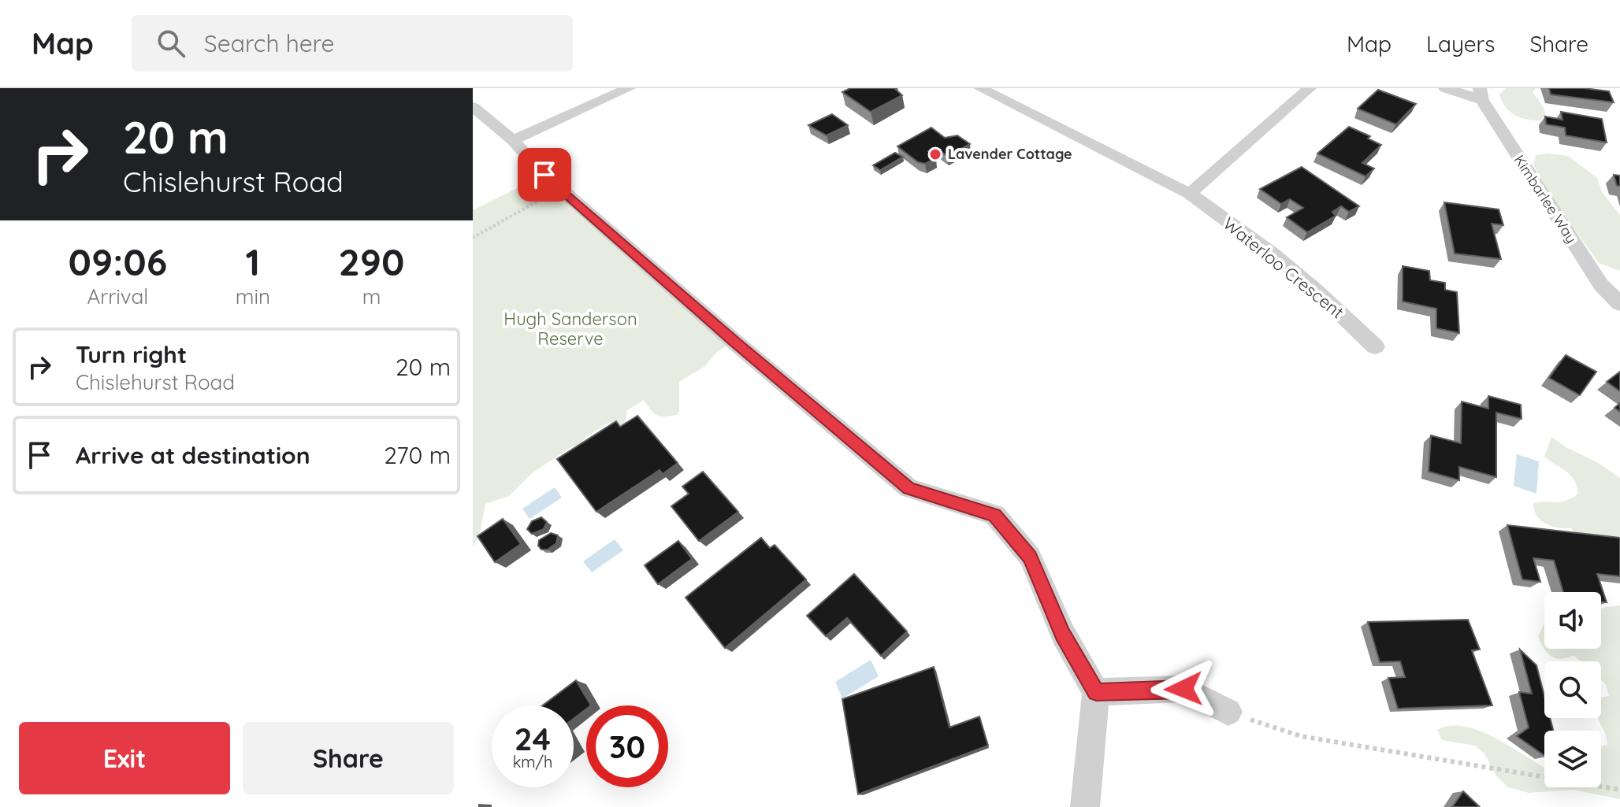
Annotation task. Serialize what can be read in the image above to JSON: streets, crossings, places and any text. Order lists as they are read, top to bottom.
{
  "streets": {
    "street": ["Kimbarlee Way", "Waterloo Crescent"]
  },
  "parks": ["Hugh Sanderson Reserve"],
  "places": ["Lavender Cottage"],
  "page": {
    "header": "Map",
    "search": "Search here",
    "nav": ["Map", "Layers", "Share"],
    "turn": ["20 m", "Chislehurst Road"],
    "eta": [
      "09:06",
      "Arrival",
      "1",
      "min",
      "290",
      "m"
    ],
    "list": [
      {
        "name": "Turn right",
        "note": "Chislehurst Road",
        "value": "20 m"
      },
      {
        "name": "Arrive at destination",
        "value": "270 m"
      }
    ],
    "speed": "24 km/h",
    "limit": "30",
    "buttons": ["Exit", "Share"]
  }
}
